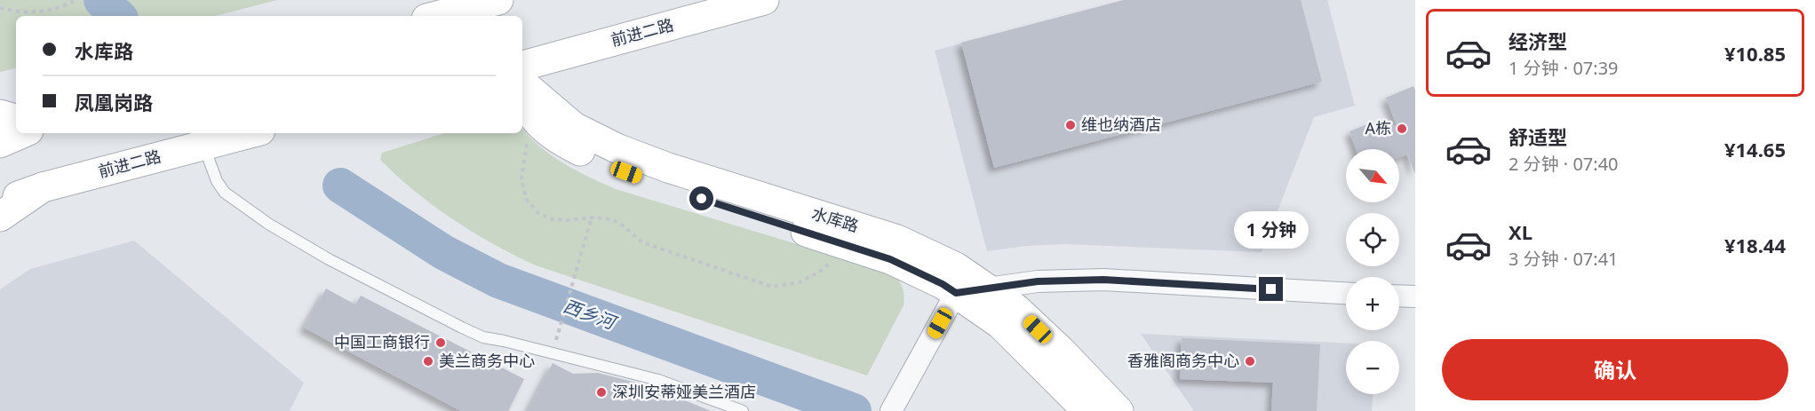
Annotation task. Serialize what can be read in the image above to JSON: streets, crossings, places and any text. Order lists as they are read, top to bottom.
{
  "streets": {
    "main road": ["前进二路", "水库路"]
  },
  "water": ["西乡河"],
  "places": [
    "维也纳酒店",
    "A栋",
    "中国工商银行",
    "美兰商务中心",
    "香雅阁商务中心",
    "深圳安蒂娅美兰酒店"
  ],
  "north": "bottom right",
  "page": {
    "list": [
      {
        "name": "经济型",
        "note": "1 分钟 · 07:39",
        "value": "¥10.85"
      },
      {
        "name": "舒适型",
        "note": "2 分钟 · 07:40",
        "value": "¥14.65"
      },
      {
        "name": "XL",
        "note": "3 分钟 · 07:41",
        "value": "¥18.44"
      }
    ],
    "banner": ["水库路", "凤凰岗路"],
    "map_buttons": ["+", "−"],
    "bubble": "1 分钟",
    "buttons": "确认"
  }
}
